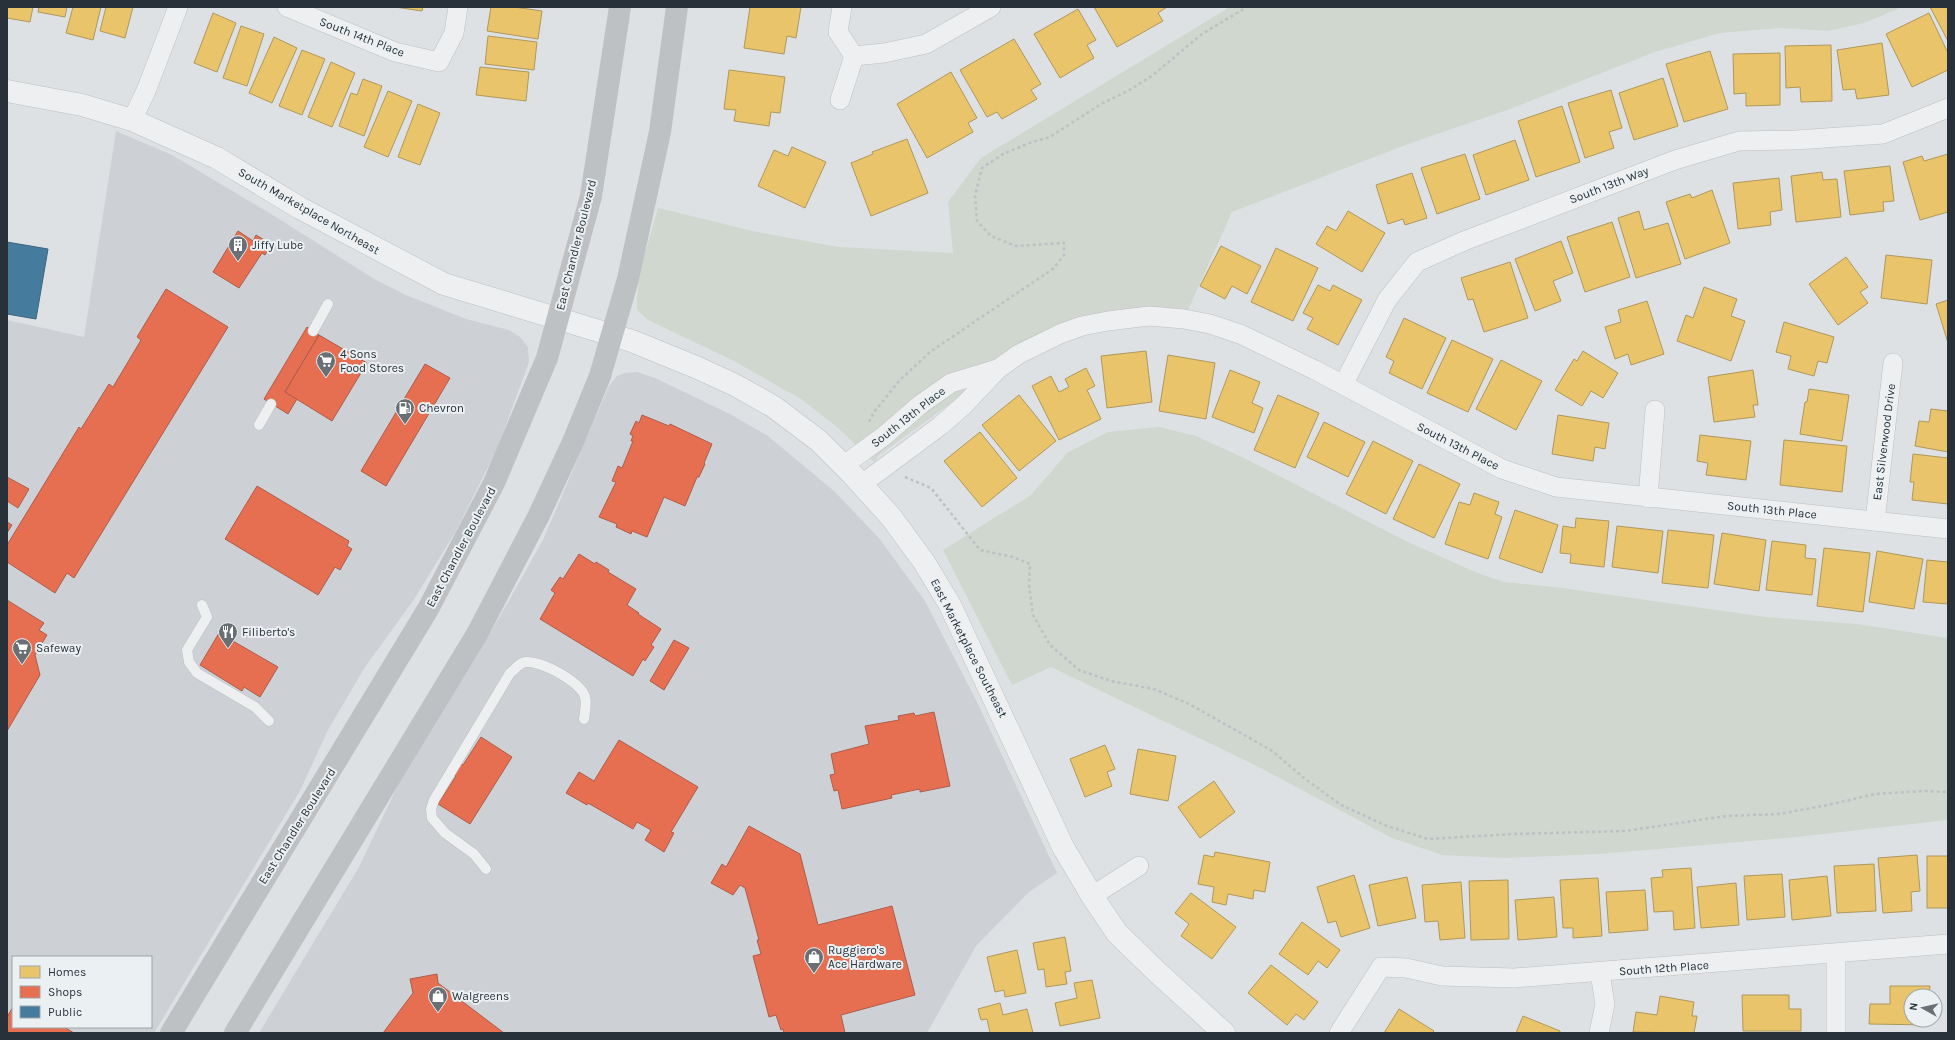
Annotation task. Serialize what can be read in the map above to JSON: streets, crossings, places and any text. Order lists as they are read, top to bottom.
{
  "streets": {
    "main road": ["East Chandler Boulevard"],
    "street": [
      "South 14th Place",
      "South 13th Way",
      "South Marketplace Northeast",
      "South 13th Place",
      "East Silverwood Drive",
      "East Marketplace Southeast",
      "South 12th Place"
    ]
  },
  "crossings": [
    ["South 13th Way", "South 13th Place"],
    ["South Marketplace Northeast", "East Chandler Boulevard"],
    ["South Marketplace Northeast", "East Marketplace Southeast"],
    ["South 13th Place", "East Silverwood Drive"],
    ["South 13th Place", "East Marketplace Southeast"]
  ],
  "places": {
    "building": ["Jiffy Lube"],
    "supermarket": ["4 Sons Food Stores", "Safeway"],
    "fuel station": ["Chevron"],
    "restaurant": ["Filiberto's"],
    "shop": ["Ruggiero's Ace Hardware", "Walgreens"]
  },
  "legend": ["Homes", "Shops", "Public"],
  "north": "left"
}
